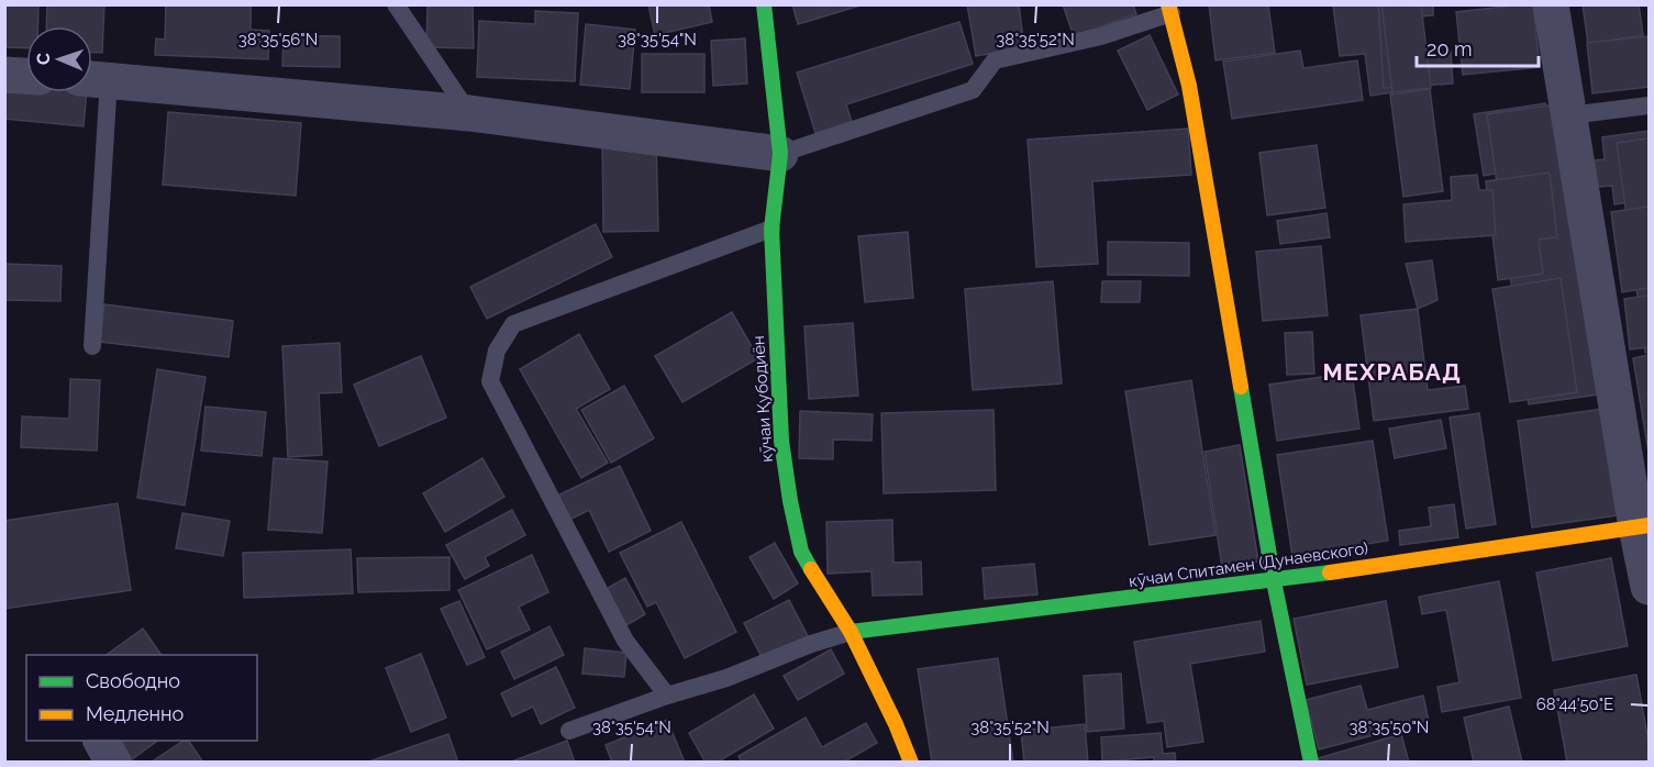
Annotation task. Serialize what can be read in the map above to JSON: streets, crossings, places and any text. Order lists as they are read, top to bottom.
{
  "streets": {
    "street": ["кӯчаи Қубодиён", "кӯчаи Спитамен (Дунаевского)"]
  },
  "crossings": [
    ["кӯчаи Қубодиён", "кӯчаи Спитамен (Дунаевского)"]
  ],
  "districts": ["МЕХРАБАД"],
  "legend": ["Свободно", "Медленно"],
  "scale_bar": "20 m",
  "north": "left",
  "coordinates": [
    "38°35'56\"N",
    "38°35'54\"N",
    "38°35'52\"N",
    "68°44'50\"E",
    "38°35'50\"N"
  ]
}
